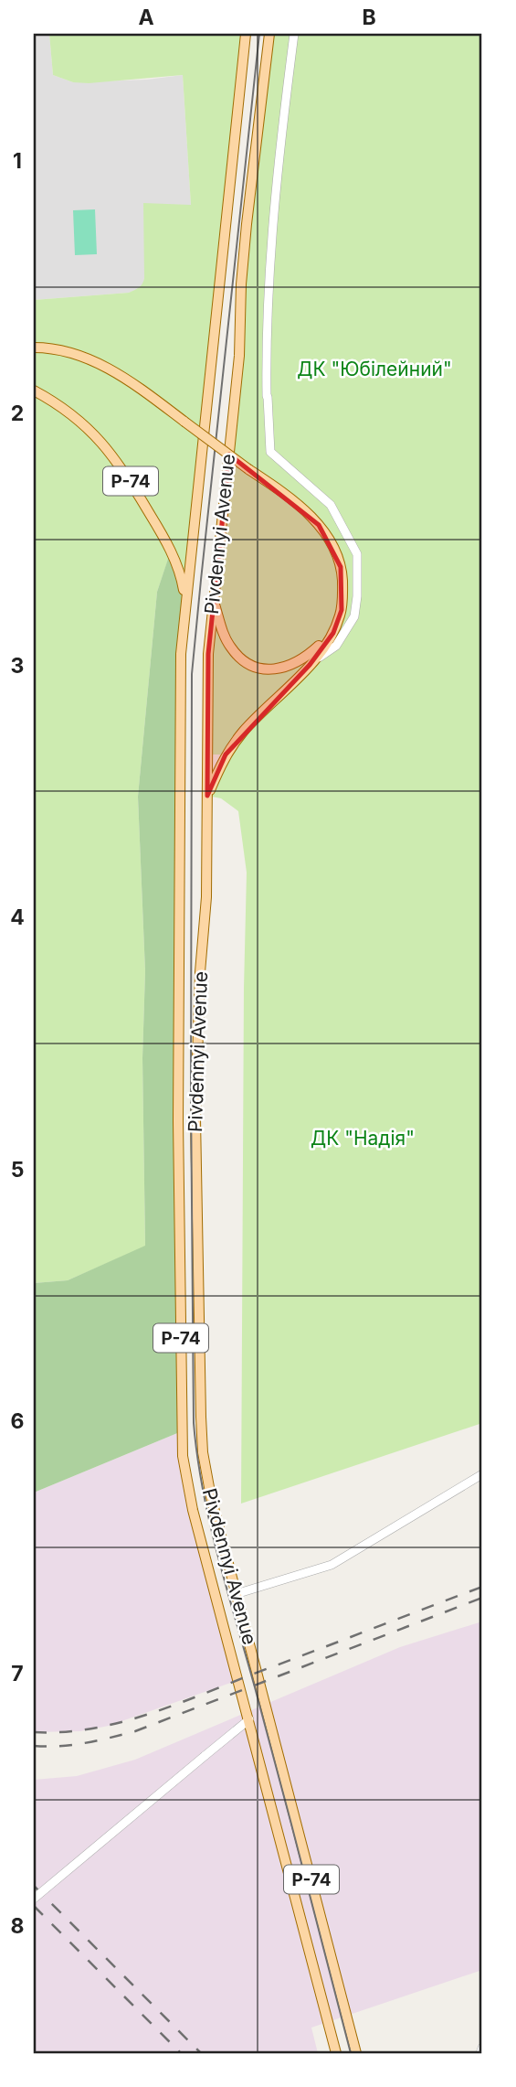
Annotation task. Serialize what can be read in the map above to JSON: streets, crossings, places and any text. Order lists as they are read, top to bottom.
{
  "streets": {
    "main road": ["Р-74", "Pivdennyi Avenue"]
  },
  "crossings": [
    ["Р-74", "Pivdennyi Avenue"]
  ],
  "parks": ["ДК \"Юбілейний\"", "ДК \"Надія\""],
  "grid": {
    "columns": ["A", "B"],
    "rows": [
      "1",
      "2",
      "3",
      "4",
      "5",
      "6",
      "7",
      "8"
    ]
  }
}
